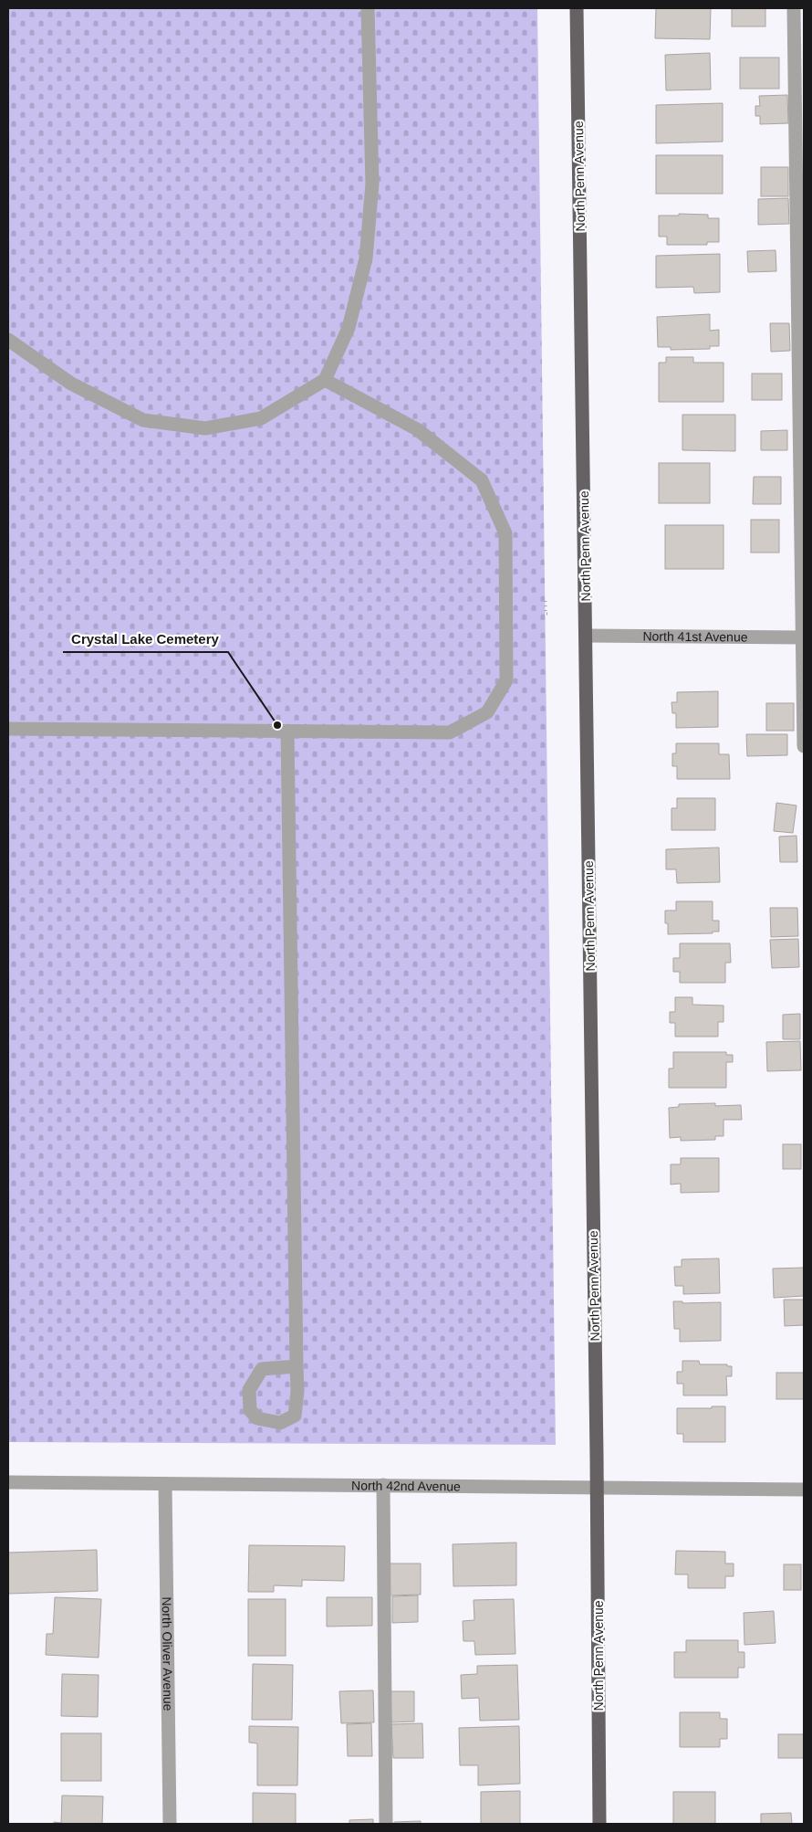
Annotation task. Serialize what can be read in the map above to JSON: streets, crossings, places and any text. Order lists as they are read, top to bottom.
{
  "streets": {
    "main road": ["North Penn Avenue"],
    "street": ["North 41st Avenue", "North 42nd Avenue", "North Oliver Avenue"]
  },
  "crossings": [
    ["North Penn Avenue", "North 41st Avenue"],
    ["North Penn Avenue", "North 42nd Avenue"],
    ["North 42nd Avenue", "North Oliver Avenue"]
  ],
  "places": ["Crystal Lake Cemetery"]
}
